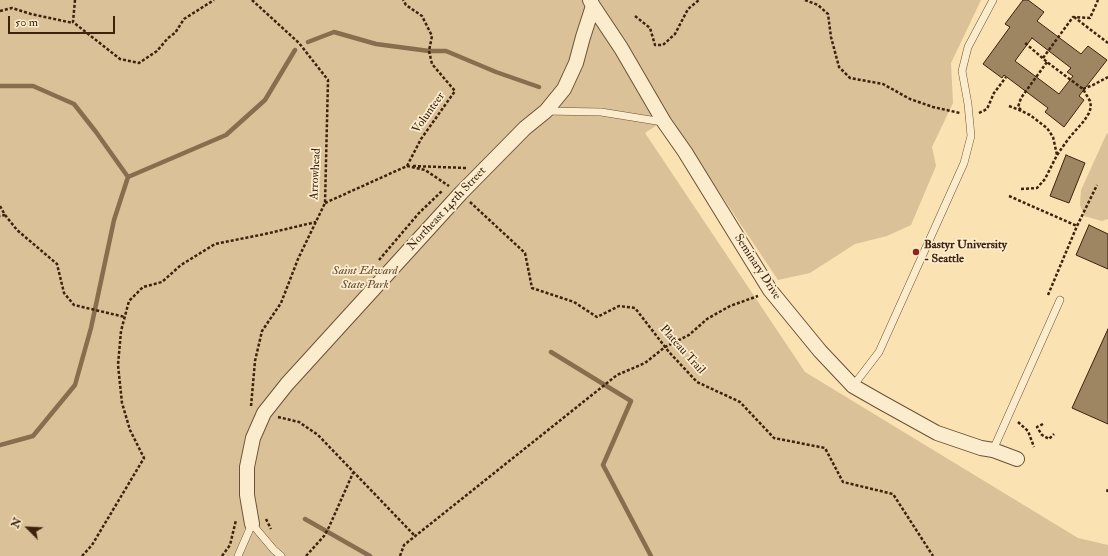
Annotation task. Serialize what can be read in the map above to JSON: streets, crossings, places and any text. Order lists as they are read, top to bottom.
{
  "streets": {
    "street": ["Northeast 145th Street", "Seminary Drive"],
    "path": ["Volunteer", "Arrowhead", "Plateau Trail"]
  },
  "crossings": [
    ["Northeast 145th Street", "Seminary Drive"],
    ["Northeast 145th Street", "Plateau Trail"]
  ],
  "parks": ["Saint Edward State Park"],
  "places": ["Bastyr University - Seattle"],
  "scale_bar": "50 m",
  "north": "top left"
}
